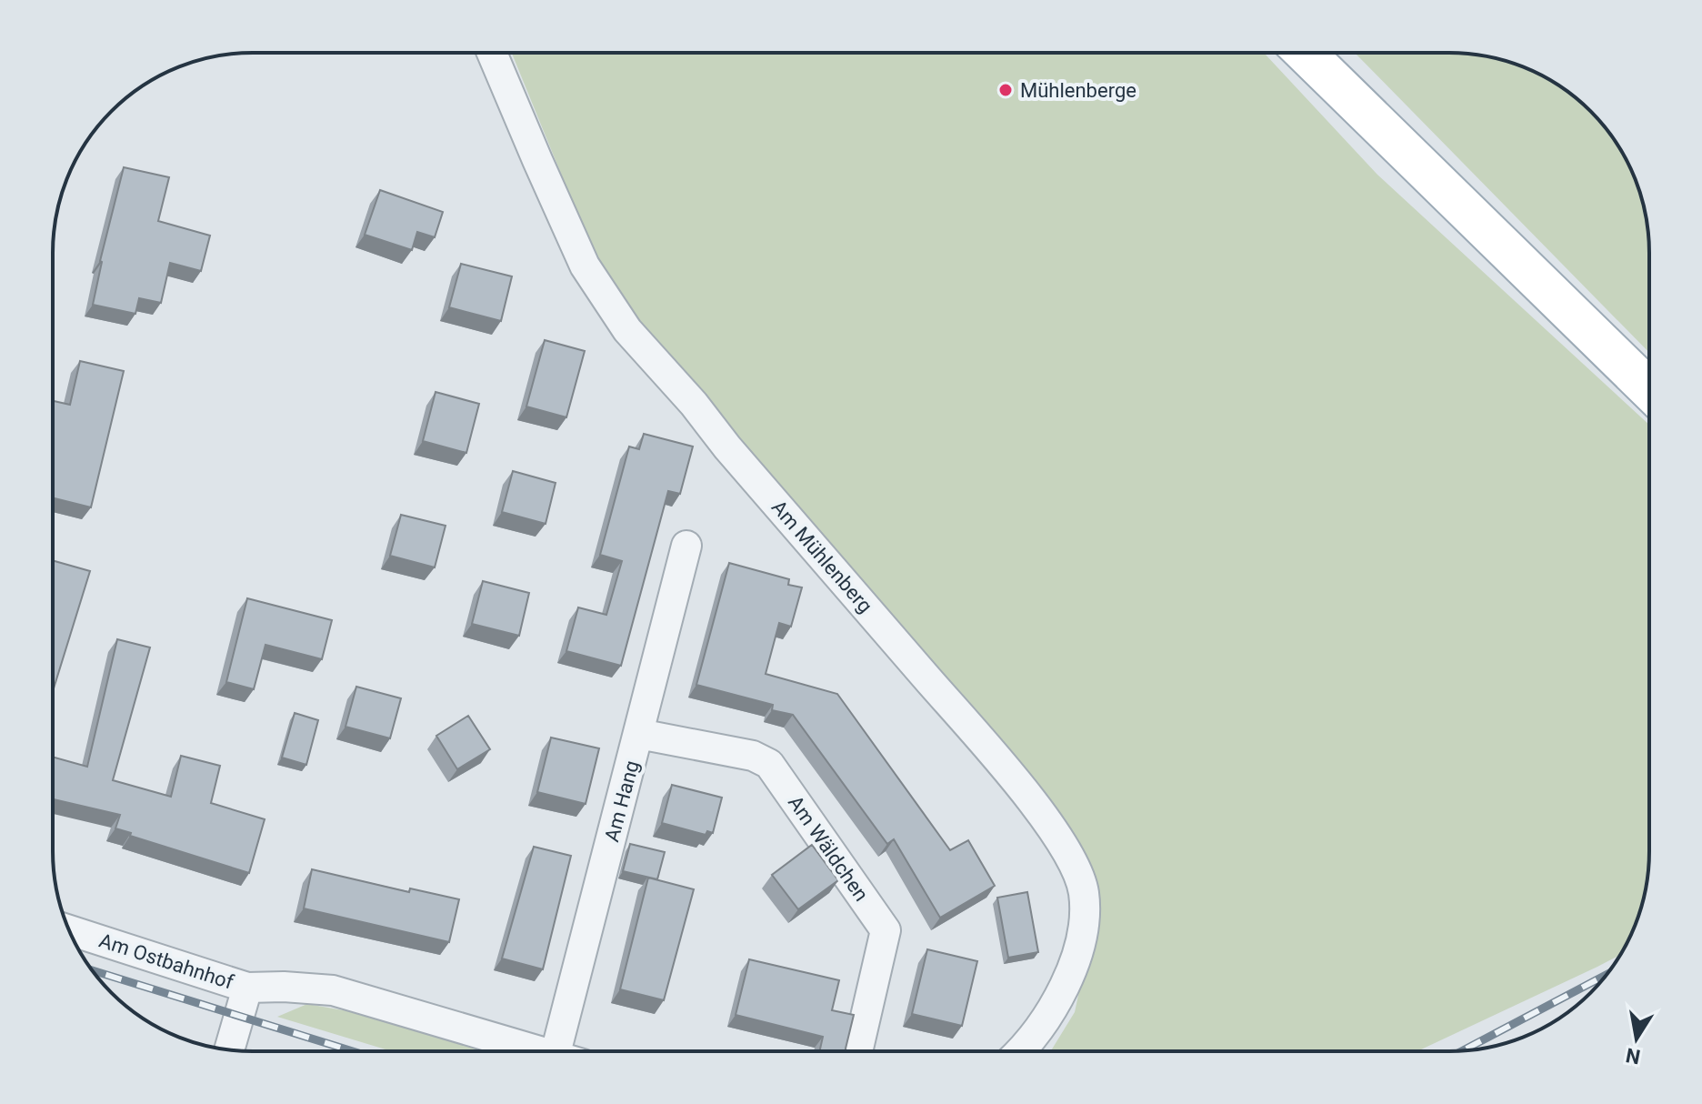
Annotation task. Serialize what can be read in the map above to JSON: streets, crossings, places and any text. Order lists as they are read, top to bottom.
{
  "streets": {
    "street": [
      "Am Mühlenberg",
      "Am Hang",
      "Am Wäldchen",
      "Am Ostbahnhof"
    ]
  },
  "crossings": [
    ["Am Hang", "Am Wäldchen"]
  ],
  "places": ["Mühlenberge"],
  "north": "bottom"
}
